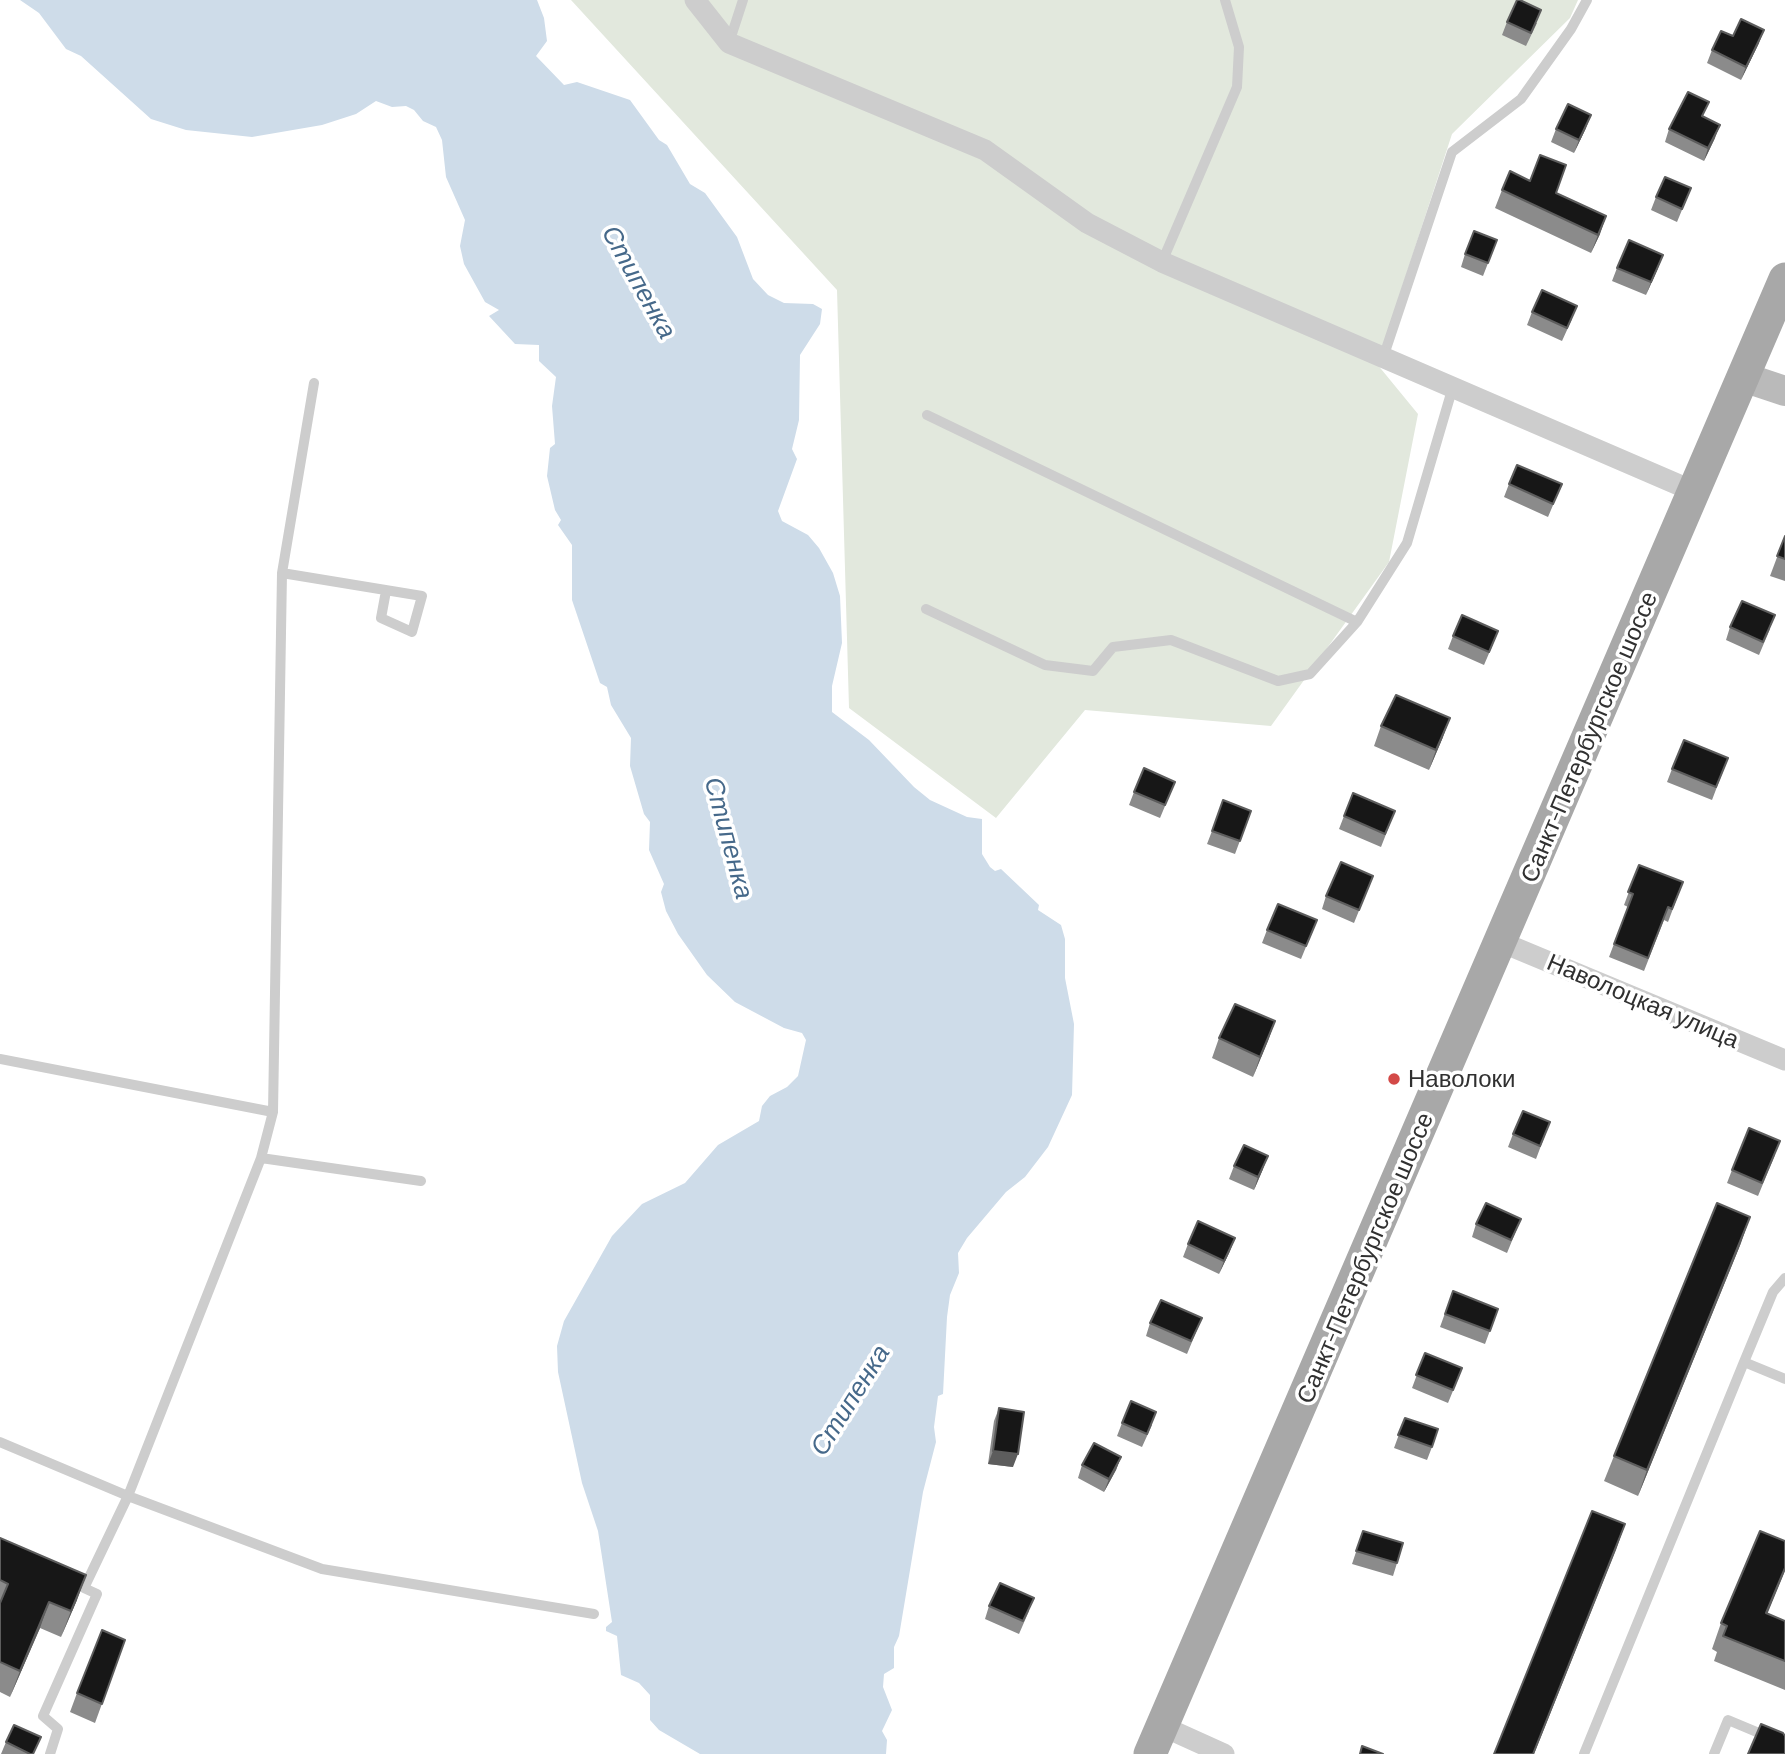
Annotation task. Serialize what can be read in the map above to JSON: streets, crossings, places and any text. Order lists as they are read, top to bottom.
{
  "streets": {
    "main road": ["Санкт-Петербургское шоссе"],
    "street": ["Наволоцкая улица"]
  },
  "crossings": [
    ["Санкт-Петербургское шоссе", "Наволоцкая улица"]
  ],
  "water": ["Стипенка"],
  "places": ["Наволоки"]
}
